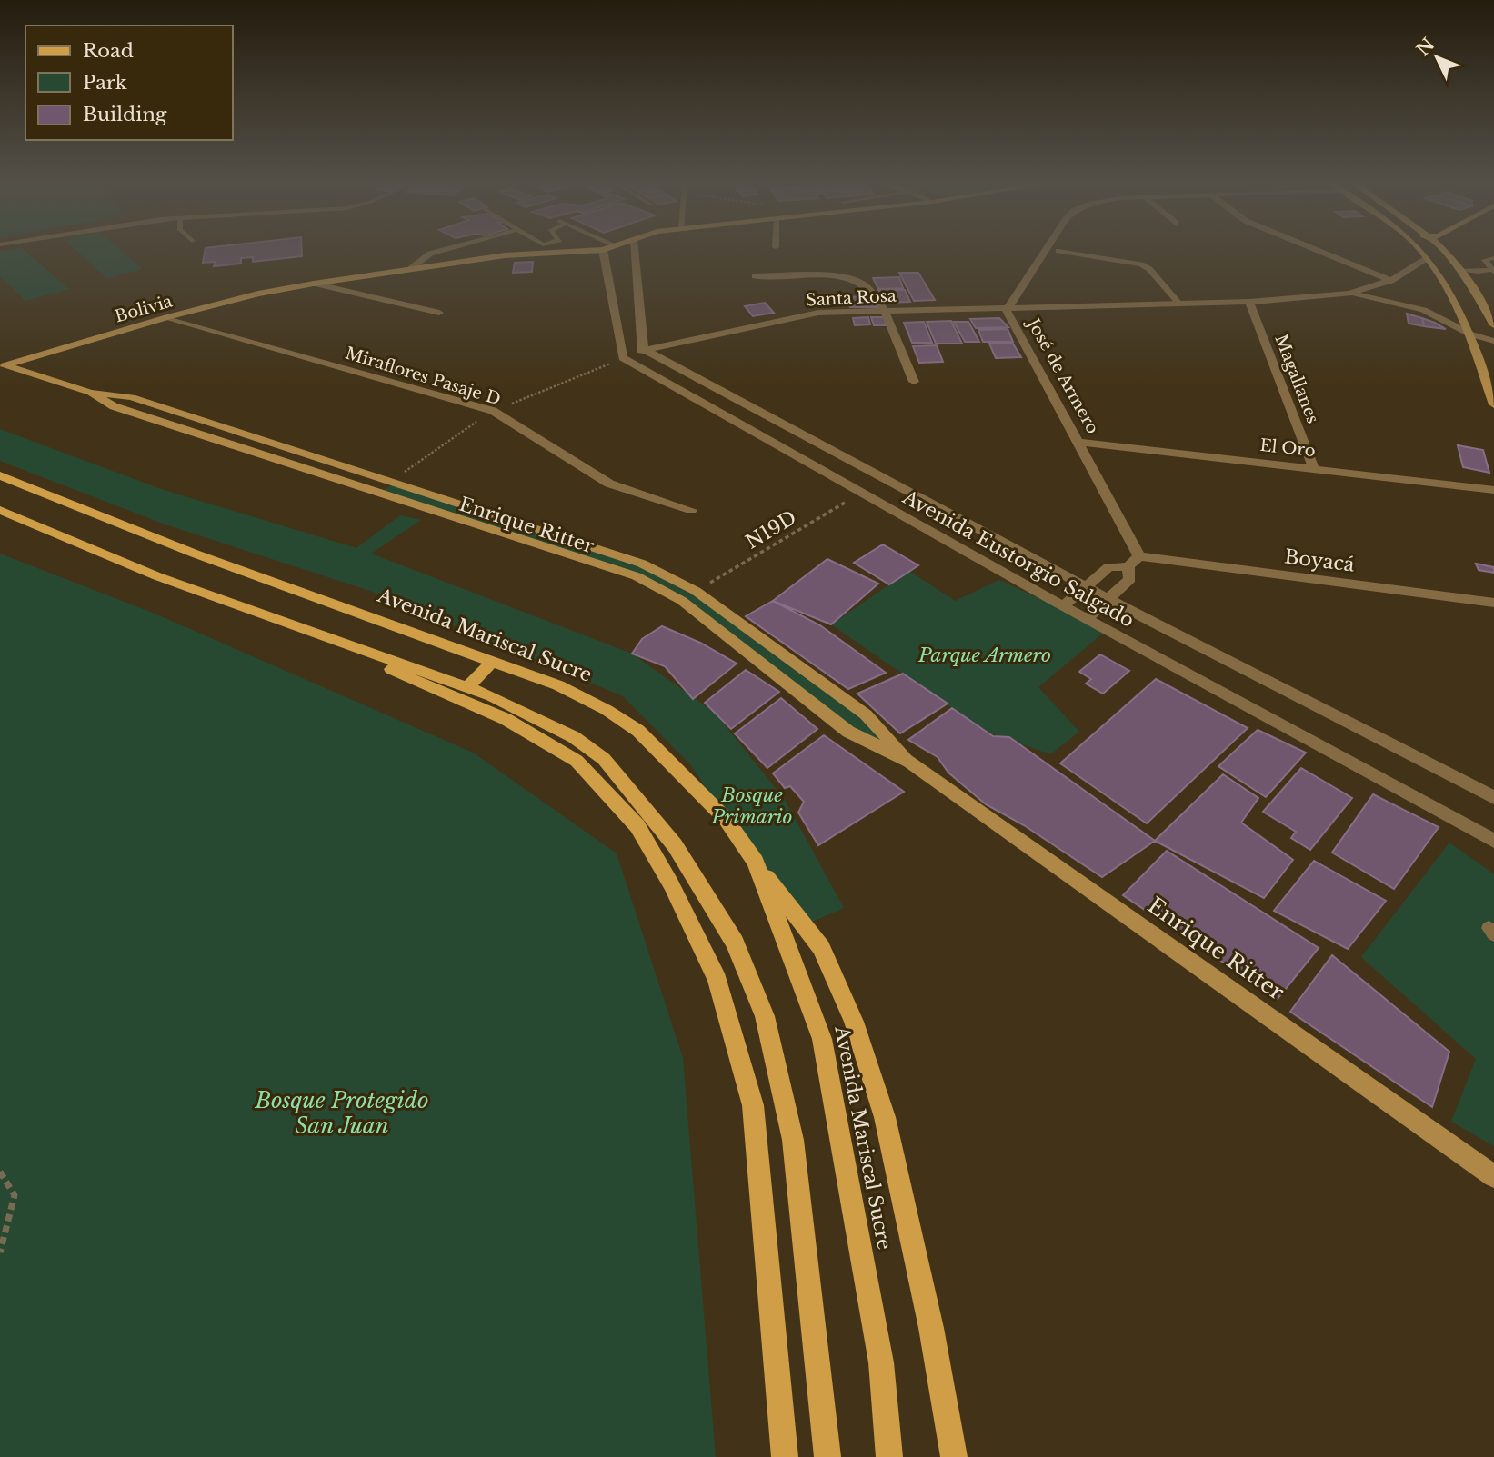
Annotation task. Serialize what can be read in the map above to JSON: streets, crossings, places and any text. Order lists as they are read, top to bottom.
{
  "streets": {
    "main road": ["Avenida Mariscal Sucre"],
    "street": [
      "Santa Rosa",
      "Bolivia",
      "Miraflores Pasaje D",
      "José de Armero",
      "Magallanes",
      "El Oro",
      "Enrique Ritter",
      "Avenida Eustorgio Salgado",
      "Boyacá"
    ],
    "path": ["N19D"]
  },
  "crossings": [
    ["Santa Rosa", "José de Armero"],
    ["Santa Rosa", "Magallanes"],
    ["Santa Rosa", "Avenida Eustorgio Salgado"],
    ["Bolivia", "Miraflores Pasaje D"],
    ["Bolivia", "Enrique Ritter"],
    ["José de Armero", "El Oro"],
    ["José de Armero", "Boyacá"],
    ["Magallanes", "El Oro"],
    ["Enrique Ritter", "N19D"],
    ["N19D", "Avenida Eustorgio Salgado"]
  ],
  "parks": ["Parque Armero", "Bosque Primario", "Bosque Protegido San Juan"],
  "legend": ["Road", "Park", "Building"],
  "north": "top left"
}
